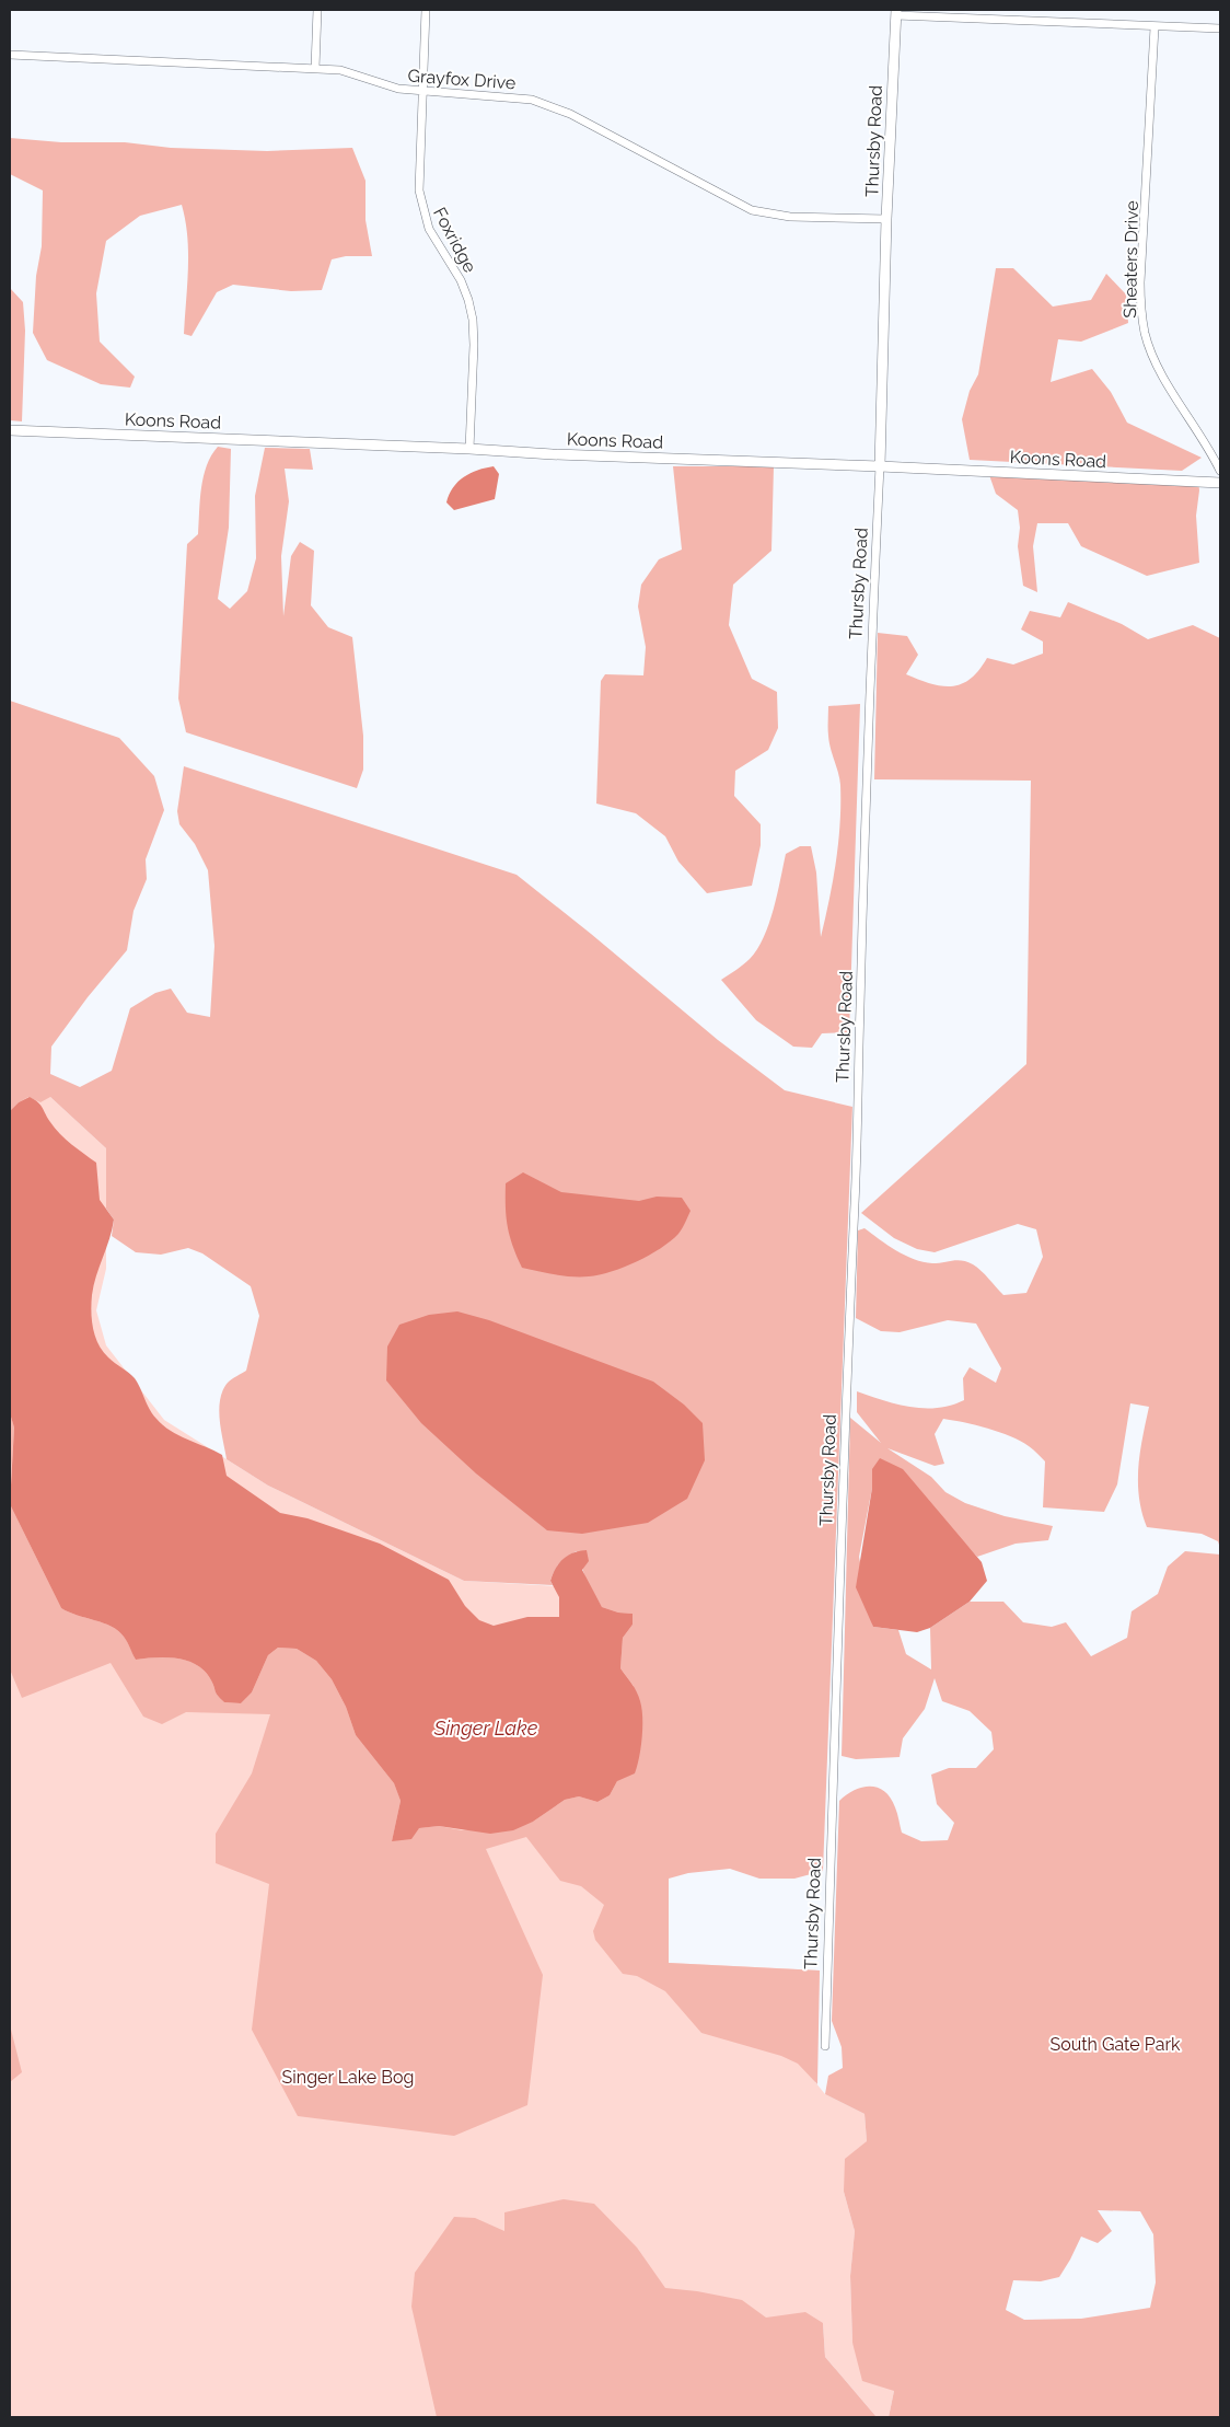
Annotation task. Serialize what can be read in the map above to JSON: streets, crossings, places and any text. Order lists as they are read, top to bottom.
{
  "streets": {
    "street": [
      "Grayfox Drive",
      "Thursby Road",
      "Foxridge",
      "Sheaters Drive",
      "Koons Road"
    ]
  },
  "crossings": [
    ["Grayfox Drive", "Thursby Road"],
    ["Grayfox Drive", "Foxridge"],
    ["Thursby Road", "Koons Road"],
    ["Foxridge", "Koons Road"]
  ],
  "water": ["Singer Lake"],
  "parks": ["South Gate Park", "Singer Lake Bog"]
}
